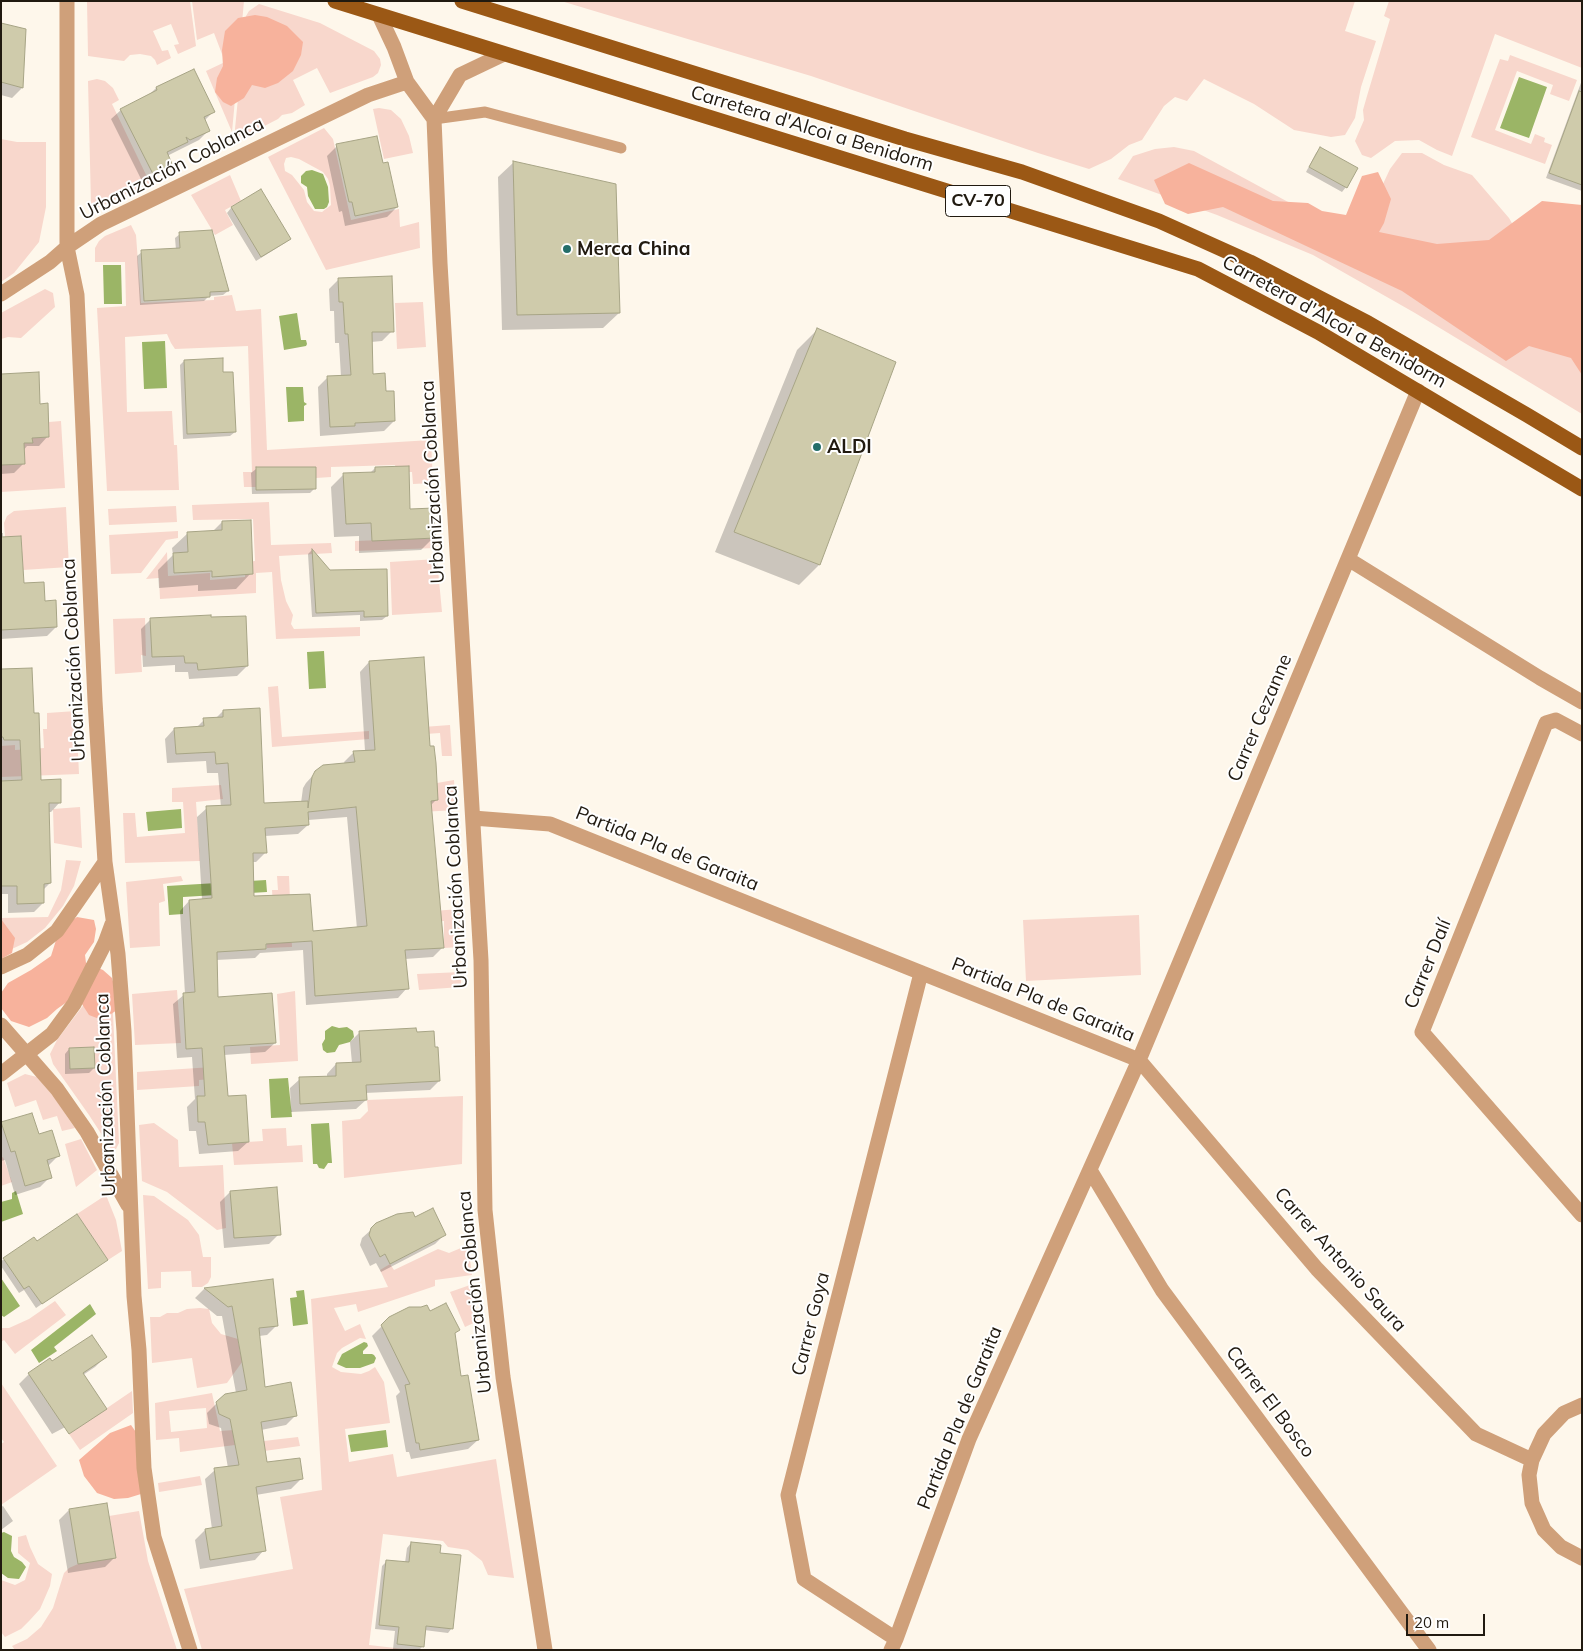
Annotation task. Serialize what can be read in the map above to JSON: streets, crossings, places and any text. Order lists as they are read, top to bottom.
{
  "streets": {
    "main road": ["Carretera d'Alcoi a Benidorm", "CV-70"],
    "street": [
      "Urbanización Coblanca",
      "Carrer Cezanne",
      "Partida Pla de Garaita",
      "Carrer Dalí",
      "Carrer Antonio Saura",
      "Carrer Goya",
      "Carrer El Bosco"
    ]
  },
  "crossings": [
    ["Carretera d'Alcoi a Benidorm", "Carrer Cezanne"],
    ["Urbanización Coblanca", "Partida Pla de Garaita"],
    ["Carrer Cezanne", "Partida Pla de Garaita"],
    ["Carrer Cezanne", "Carrer Antonio Saura"],
    ["Partida Pla de Garaita", "Carrer Antonio Saura"],
    ["Partida Pla de Garaita", "Carrer Goya"],
    ["Partida Pla de Garaita", "Carrer El Bosco"]
  ],
  "places": ["Merca China", "ALDI"],
  "scale_bar": "20 m"
}
